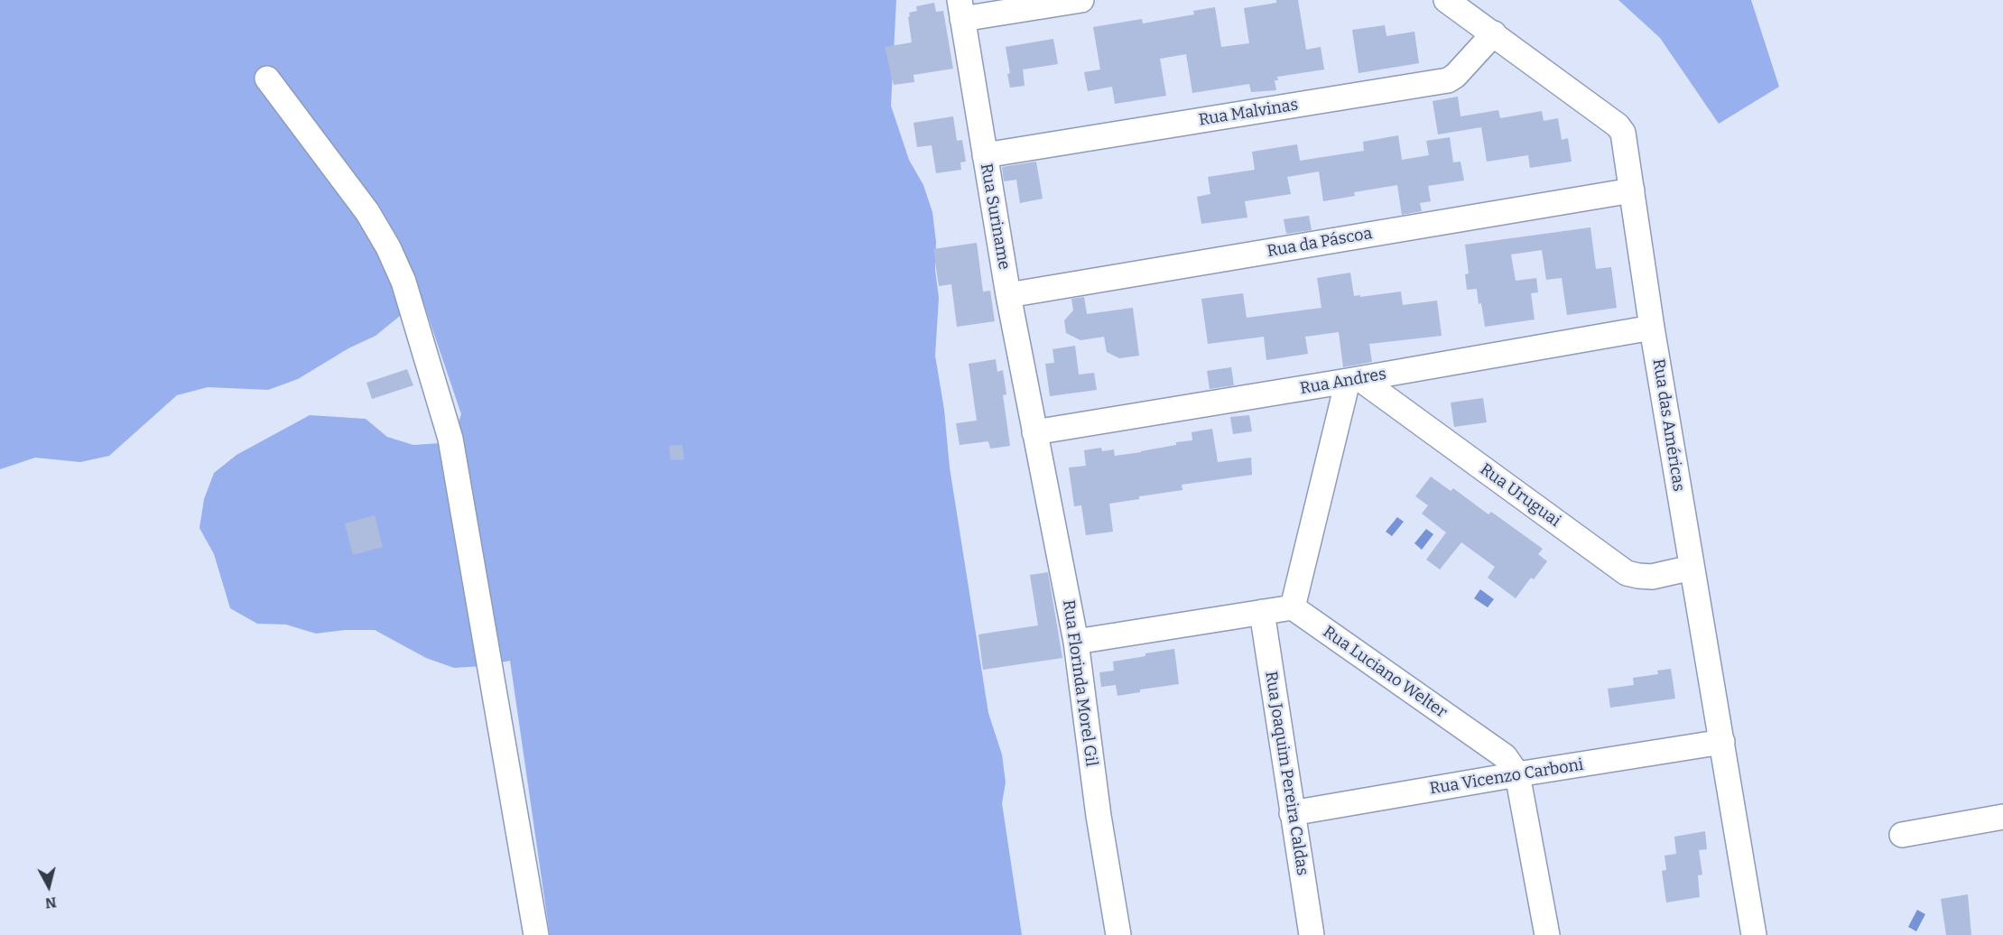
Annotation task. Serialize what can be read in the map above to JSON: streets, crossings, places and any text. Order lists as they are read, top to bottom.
{
  "streets": {
    "street": [
      "Rua Malvinas",
      "Rua Suriname",
      "Rua da Páscoa",
      "Rua Andres",
      "Rua das Américas",
      "Rua Uruguai",
      "Rua Luciano Welter",
      "Rua Florinda Morel Gil",
      "Rua Joaquim Pereira Caldas",
      "Rua Vicenzo Carboni"
    ]
  },
  "crossings": [
    ["Rua Malvinas", "Rua Suriname"],
    ["Rua Malvinas", "Rua das Américas"],
    ["Rua Suriname", "Rua da Páscoa"],
    ["Rua Suriname", "Rua Andres"],
    ["Rua Suriname", "Rua Florinda Morel Gil"],
    ["Rua da Páscoa", "Rua das Américas"],
    ["Rua Andres", "Rua das Américas"],
    ["Rua Andres", "Rua Uruguai"],
    ["Rua Andres", "Rua Florinda Morel Gil"],
    ["Rua das Américas", "Rua Uruguai"],
    ["Rua das Américas", "Rua Vicenzo Carboni"],
    ["Rua Luciano Welter", "Rua Vicenzo Carboni"],
    ["Rua Joaquim Pereira Caldas", "Rua Vicenzo Carboni"]
  ],
  "north": "bottom"
}
